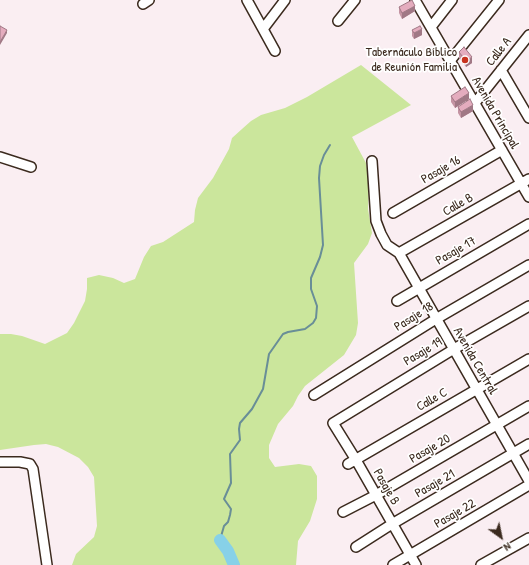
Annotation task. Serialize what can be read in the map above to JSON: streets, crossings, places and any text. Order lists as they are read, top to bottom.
{
  "streets": {
    "street": [
      "Calle A",
      "Avenida Principal",
      "Pasaje 16",
      "Calle B",
      "Pasaje 17",
      "Pasaje 18",
      "Pasaje 19",
      "Avenida Central",
      "Calle C",
      "Pasaje 20",
      "Pasaje 21",
      "Pasaje B",
      "Pasaje 22"
    ]
  },
  "crossings": [
    ["Calle A", "Avenida Principal"],
    ["Avenida Principal", "Pasaje 16"],
    ["Avenida Principal", "Calle B"],
    ["Calle B", "Avenida Central"],
    ["Pasaje 17", "Avenida Central"],
    ["Pasaje 18", "Avenida Central"],
    ["Pasaje 19", "Avenida Central"],
    ["Pasaje 19", "Pasaje B"],
    ["Avenida Central", "Calle C"],
    ["Avenida Central", "Pasaje 20"],
    ["Avenida Central", "Pasaje 21"],
    ["Calle C", "Pasaje B"],
    ["Pasaje 20", "Pasaje B"],
    ["Pasaje 21", "Pasaje B"],
    ["Pasaje B", "Pasaje 22"]
  ],
  "places": ["Tabernáculo Bíblico de Reunión Familia"],
  "north": "bottom right"
}
